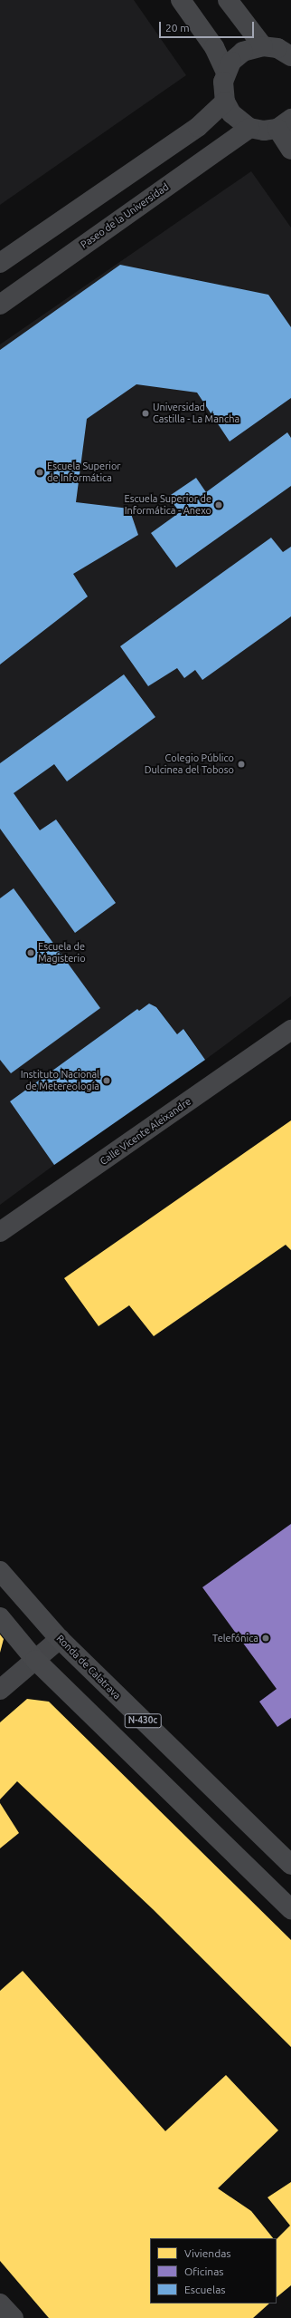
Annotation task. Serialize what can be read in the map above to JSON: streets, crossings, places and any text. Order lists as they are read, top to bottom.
{
  "streets": {
    "highway": ["Ronda de Calatrava", "N-430c"],
    "street": ["Paseo de la Universidad", "Calle Vicente Aleixandre"]
  },
  "places": [
    "Universidad Castilla - La Mancha",
    "Escuela Superior de Informática",
    "Escuela Superior de Informática - Anexo",
    "Colegio Público Dulcinea del Toboso",
    "Escuela de Magisterio",
    "Instituto Nacional de Metereología",
    "Telefónica"
  ],
  "legend": ["Viviendas", "Oficinas", "Escuelas"],
  "scale_bar": "20 m"
}
